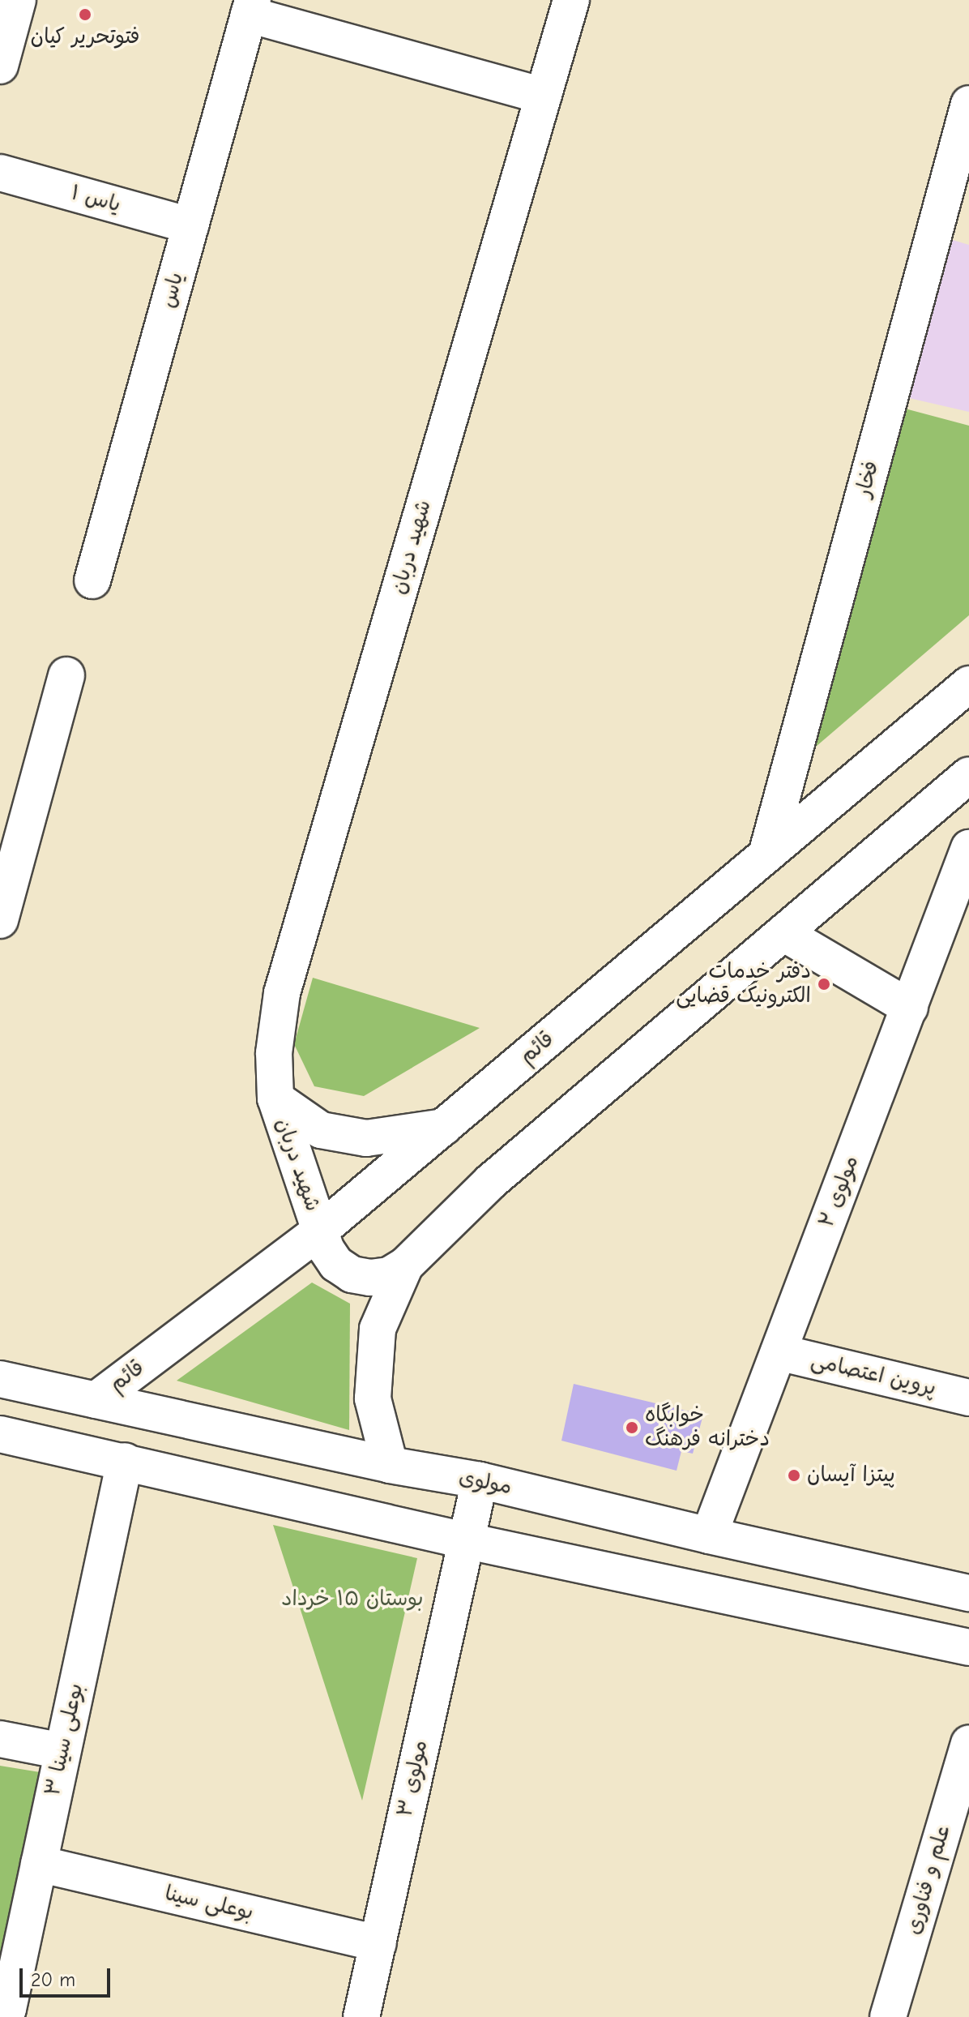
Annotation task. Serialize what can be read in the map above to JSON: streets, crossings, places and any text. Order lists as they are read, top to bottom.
{
  "streets": {
    "street": [
      "یاس ۱",
      "یاس",
      "فخار",
      "شهید دربان",
      "قائم",
      "مولوی ۲",
      "پروین اعتصامی",
      "مولوی",
      "بوعلی سینا ۳",
      "مولوی ۳",
      "علم و فناوری",
      "بوعلی سینا"
    ]
  },
  "crossings": [
    ["یاس ۱", "یاس"],
    ["فخار", "قائم"],
    ["شهید دربان", "قائم"],
    ["قائم", "مولوی"],
    ["مولوی ۲", "پروین اعتصامی"],
    ["مولوی ۲", "مولوی"],
    ["مولوی", "مولوی ۳"],
    ["بوعلی سینا ۳", "بوعلی سینا"],
    ["مولوی ۳", "بوعلی سینا"]
  ],
  "parks": ["بوستان ۱۵ خرداد"],
  "places": [
    "فتوتحریر کیان",
    "دفتر خدمات الکترونیک قضایی",
    "خوابگاه دخترانه فرهنگ",
    "پیتزا آیسان"
  ],
  "scale_bar": "20 m"
}
